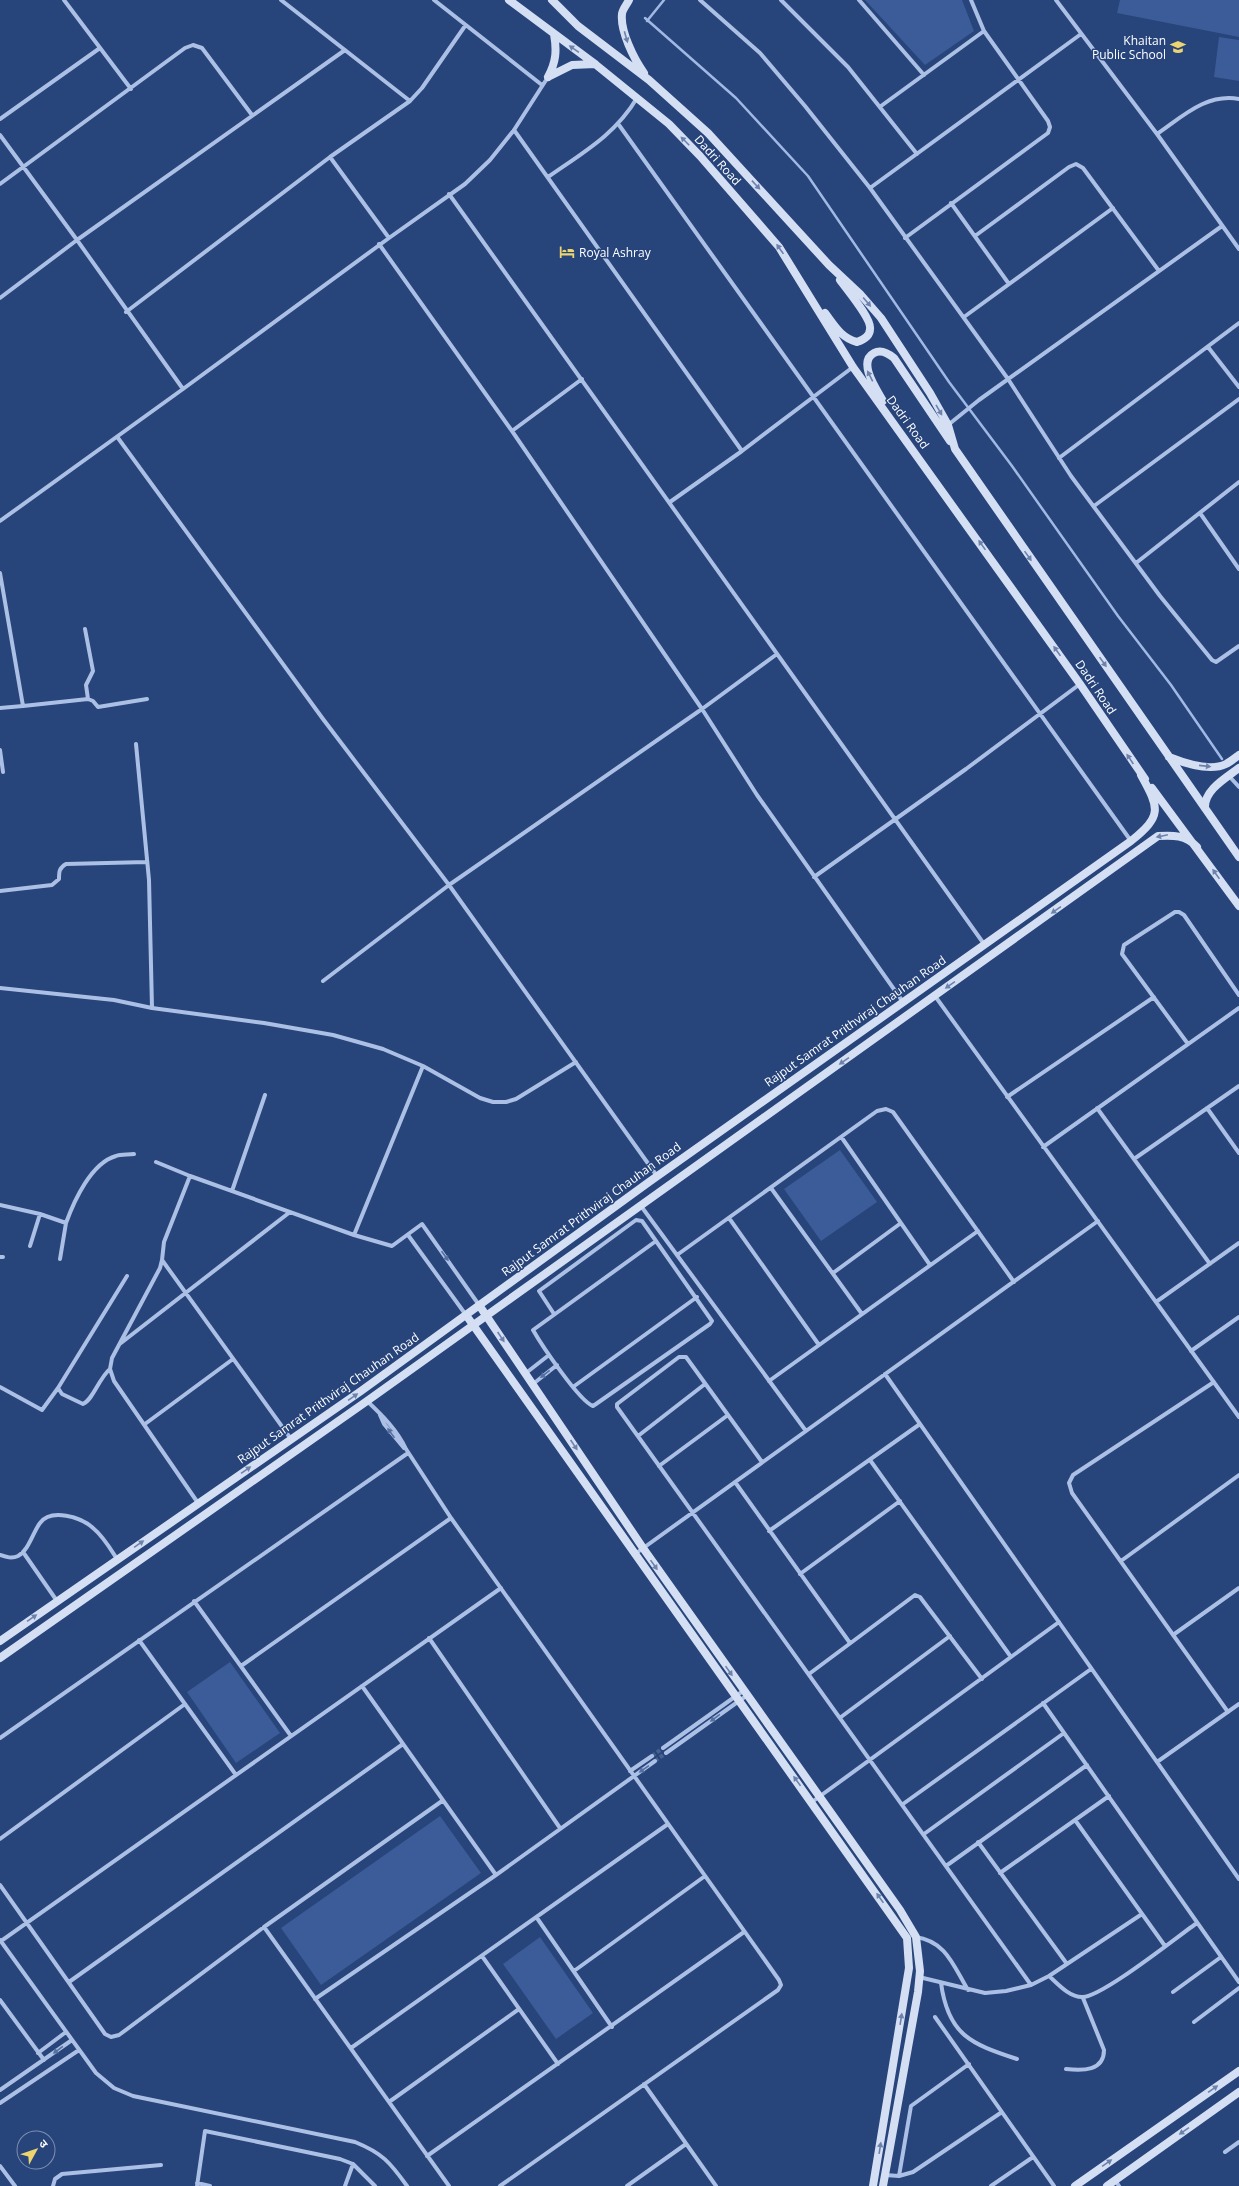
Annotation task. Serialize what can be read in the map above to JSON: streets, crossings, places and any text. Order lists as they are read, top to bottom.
{
  "streets": {
    "street": ["Dadri Road", "Rajput Samrat Prithviraj Chauhan Road"]
  },
  "crossings": [
    ["Dadri Road", "Rajput Samrat Prithviraj Chauhan Road"]
  ],
  "places": {
    "school or university": ["Khaitan Public School"],
    "hotel": ["Royal Ashray"]
  },
  "north": "top right"
}
